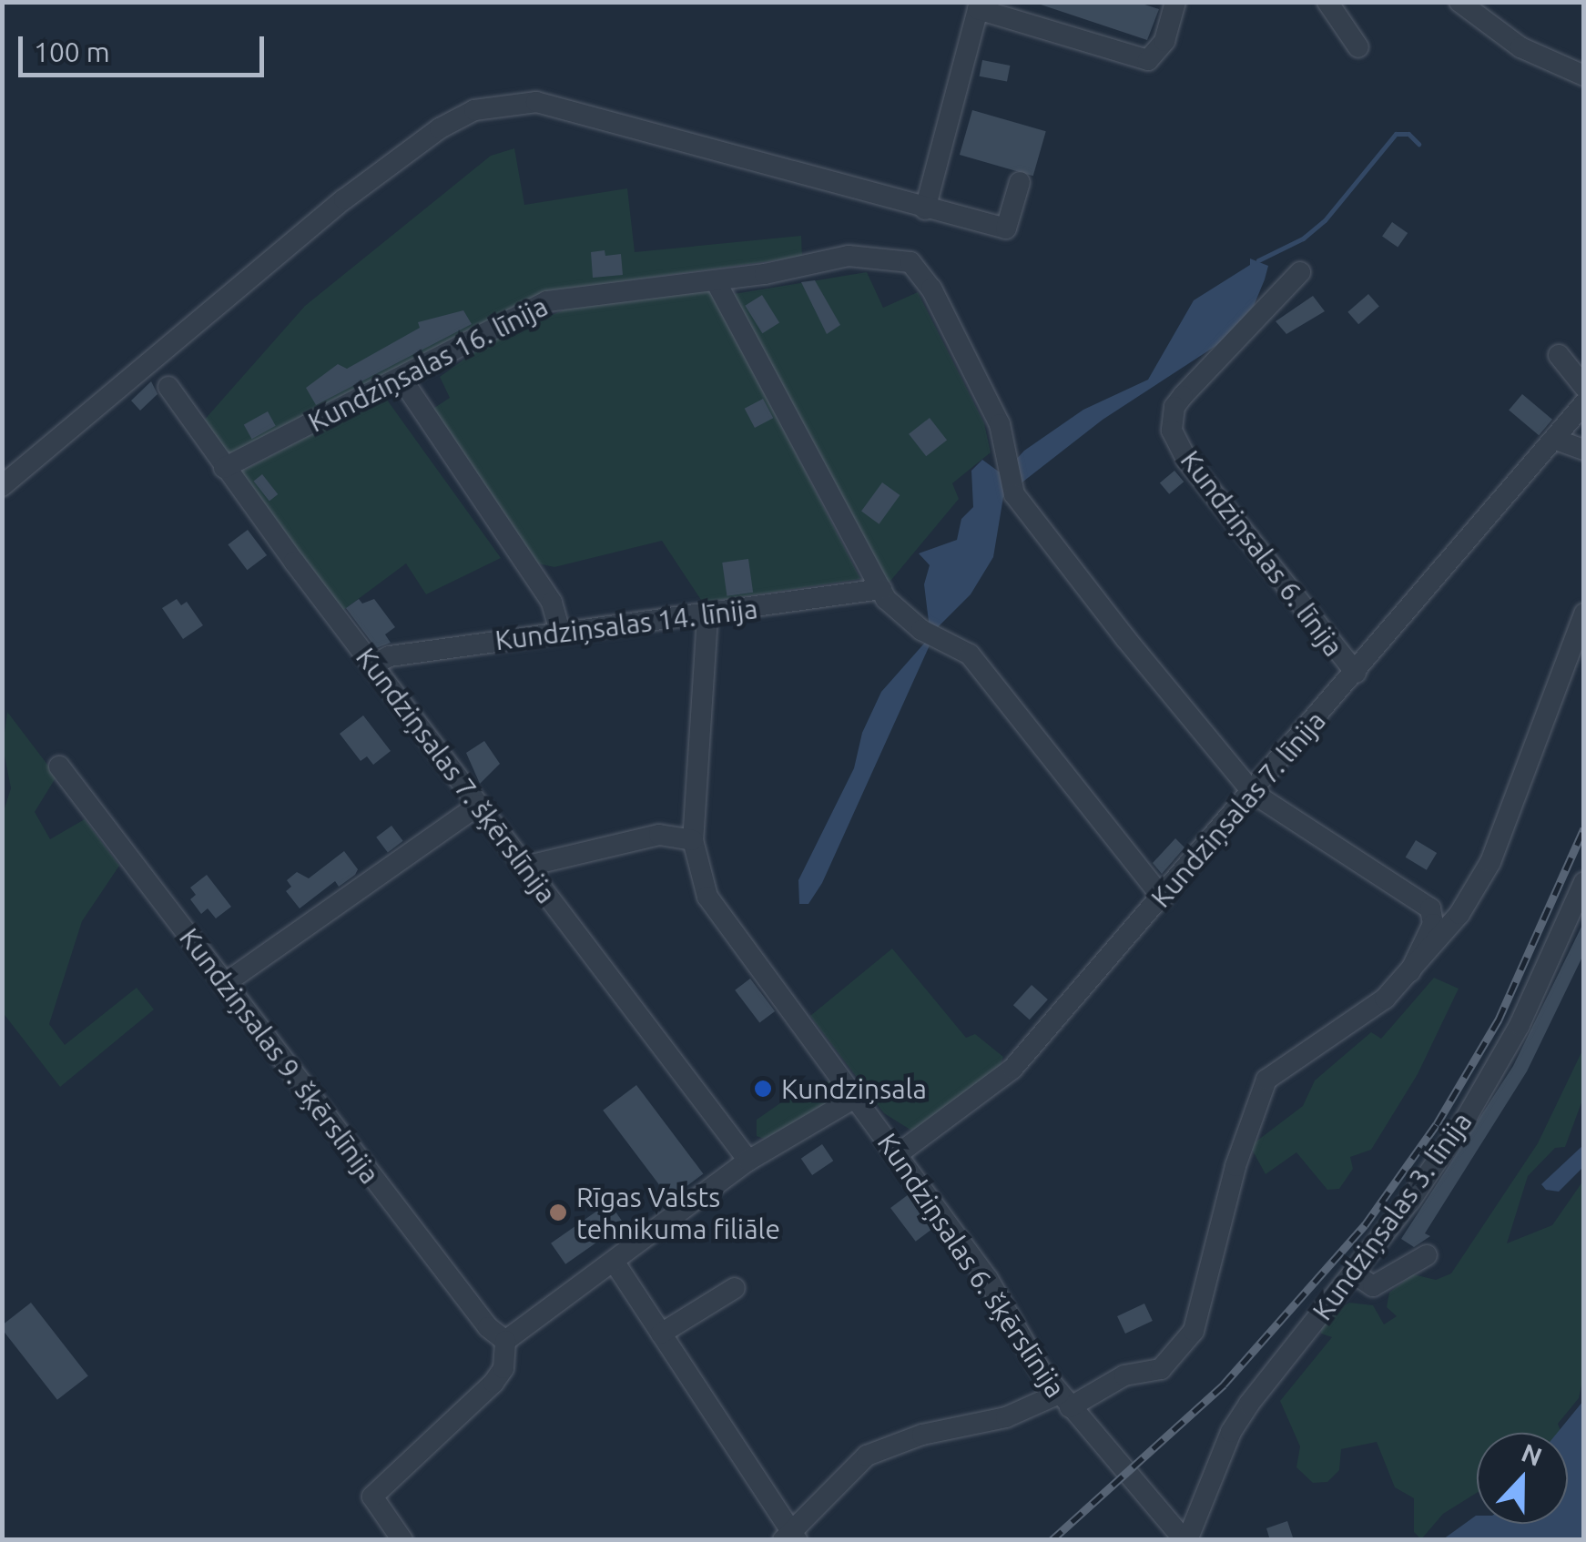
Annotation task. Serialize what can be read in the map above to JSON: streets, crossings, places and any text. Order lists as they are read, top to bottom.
{
  "streets": {
    "street": [
      "Kundziņsalas 16. līnija",
      "Kundziņsalas 6. līnija",
      "Kundziņsalas 14. līnija",
      "Kundziņsalas 7. šķērslīnija",
      "Kundziņsalas 7. līnija",
      "Kundziņsalas 9. šķērslīnija",
      "Kundziņsalas 3. līnija",
      "Kundziņsalas 6. šķērslīnija"
    ]
  },
  "crossings": [
    ["Kundziņsalas 16. līnija", "Kundziņsalas 7. šķērslīnija"],
    ["Kundziņsalas 16. līnija", "Kundziņsalas 7. līnija"],
    ["Kundziņsalas 6. līnija", "Kundziņsalas 7. līnija"],
    ["Kundziņsalas 14. līnija", "Kundziņsalas 7. šķērslīnija"],
    ["Kundziņsalas 14. līnija", "Kundziņsalas 6. šķērslīnija"],
    ["Kundziņsalas 7. līnija", "Kundziņsalas 6. šķērslīnija"],
    ["Kundziņsalas 3. līnija", "Kundziņsalas 6. šķērslīnija"]
  ],
  "places": ["Kundziņsala", "Rīgas Valsts tehnikuma filiāle"],
  "scale_bar": "100 m",
  "north": "top"
}
